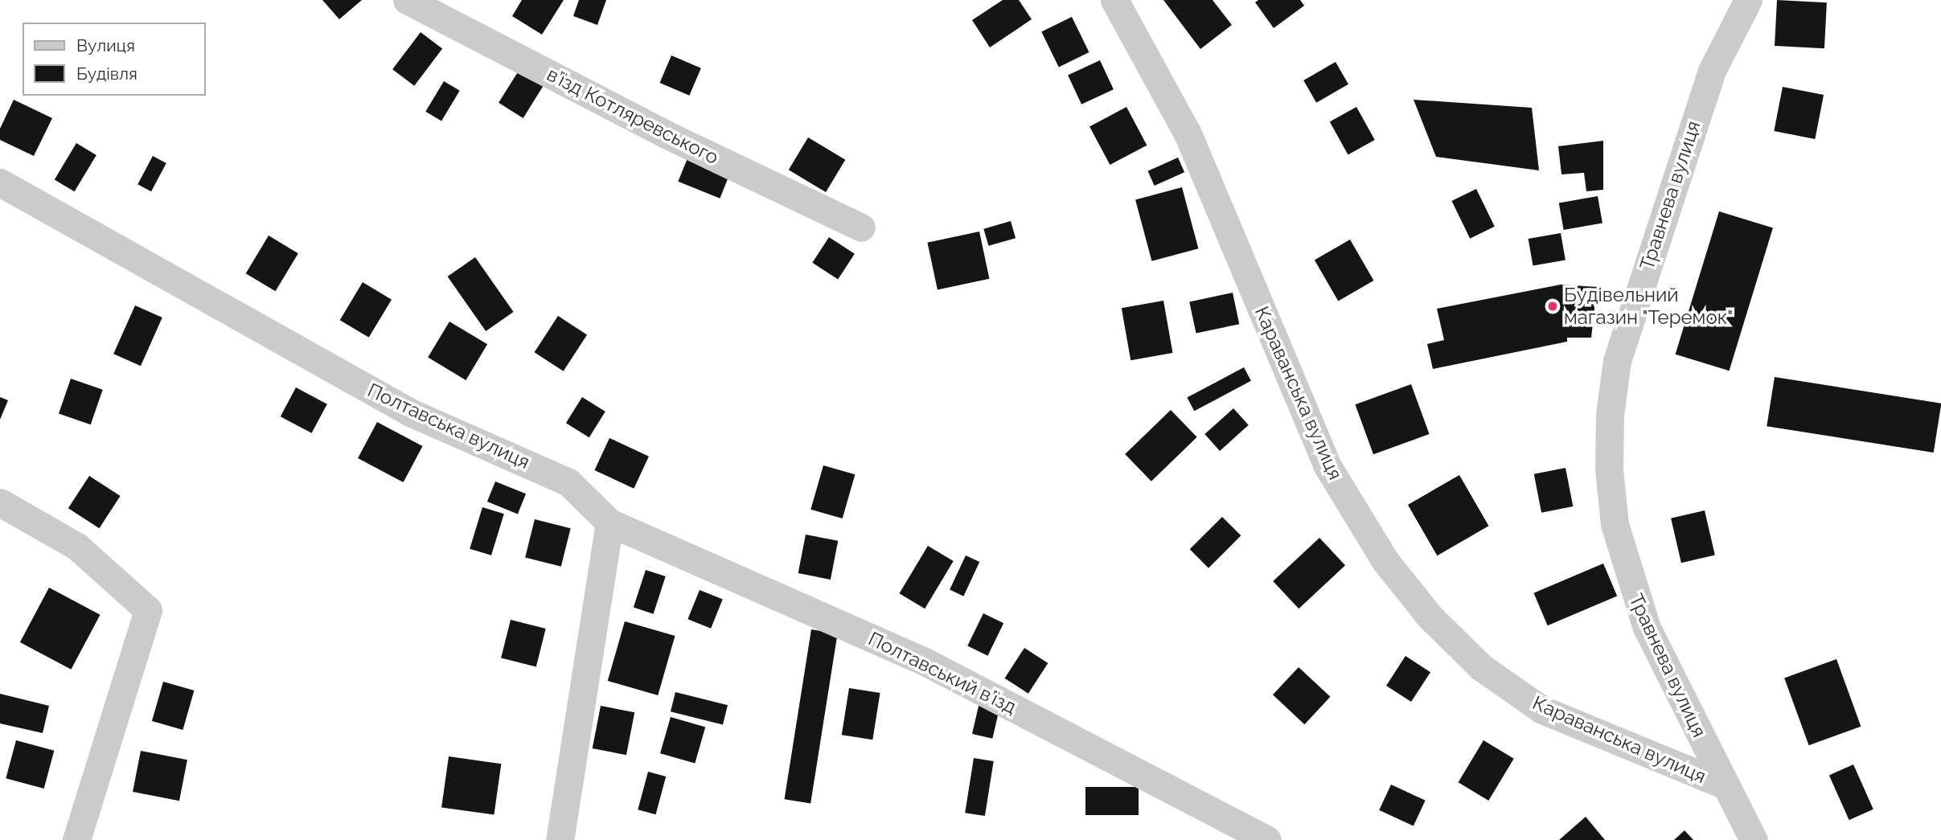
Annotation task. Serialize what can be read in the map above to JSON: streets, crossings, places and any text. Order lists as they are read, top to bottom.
{
  "streets": {
    "street": [
      "в’їзд Котляревського",
      "Травнева вулиця",
      "Караванська вулиця",
      "Полтавська вулиця",
      "Полтавський в’їзд"
    ]
  },
  "crossings": [
    ["Травнева вулиця", "Караванська вулиця"],
    ["Полтавська вулиця", "Полтавський в’їзд"]
  ],
  "places": ["Будівельний магазин \"Теремок\""],
  "legend": ["Вулиця", "Будівля"]
}
